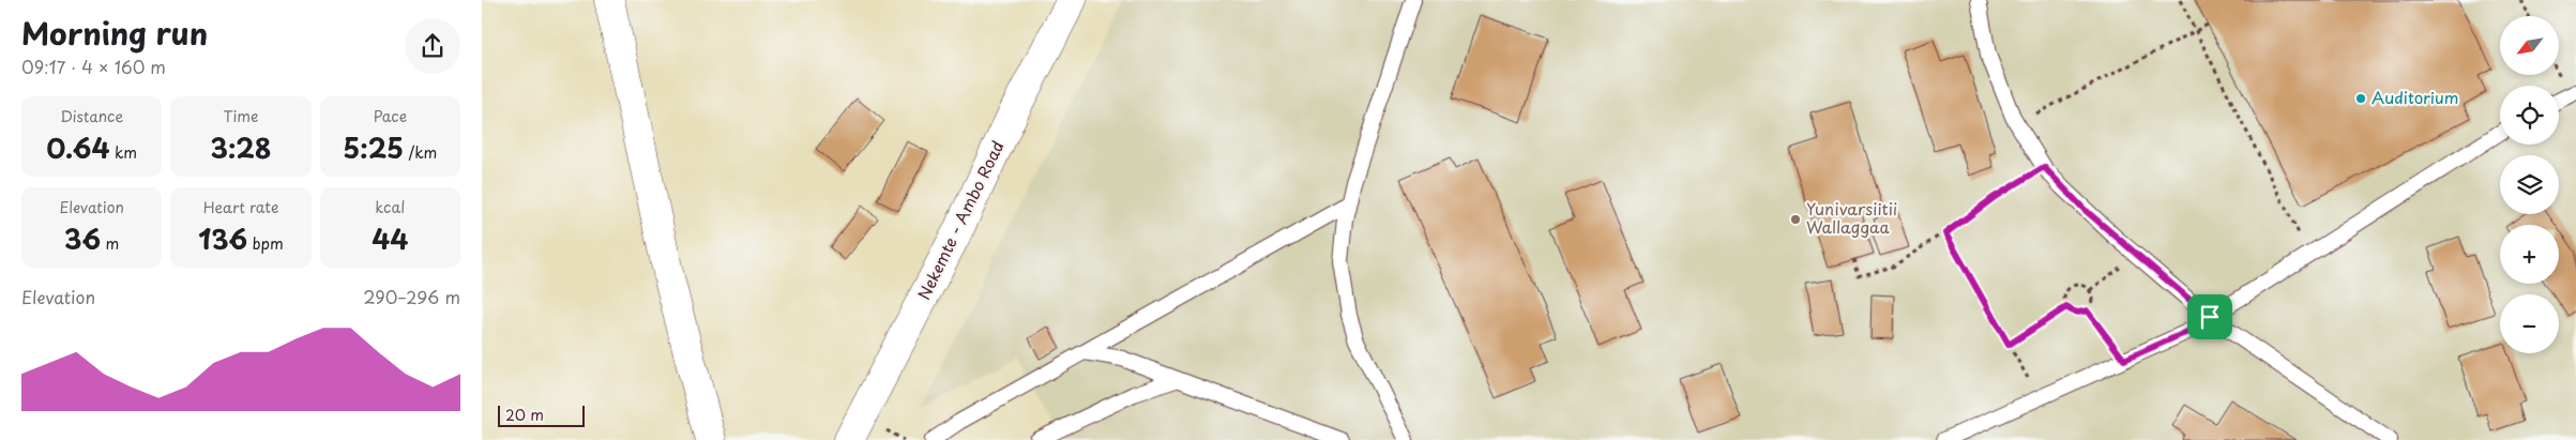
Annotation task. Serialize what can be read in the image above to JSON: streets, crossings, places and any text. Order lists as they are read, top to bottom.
{
  "streets": {
    "main road": ["Nekemte - Ambo Road"]
  },
  "places": ["Auditorium", "Yunivarsiitii Wallaggaa"],
  "scale_bar": "20 m",
  "north": "bottom left",
  "page": {
    "heading": ["Morning run", "09:17 · 4 × 160 m"],
    "map_buttons": ["+", "−"],
    "stats": [
      ["Distance", "0.64 km"],
      ["Time", "3:28"],
      ["Pace", "5:25 /km"],
      ["Elevation", "36 m"],
      ["Heart rate", "136 bpm"],
      ["kcal", "44"]
    ],
    "chart": ["Elevation", "290–296 m"],
    "scale": "20 m"
  }
}
